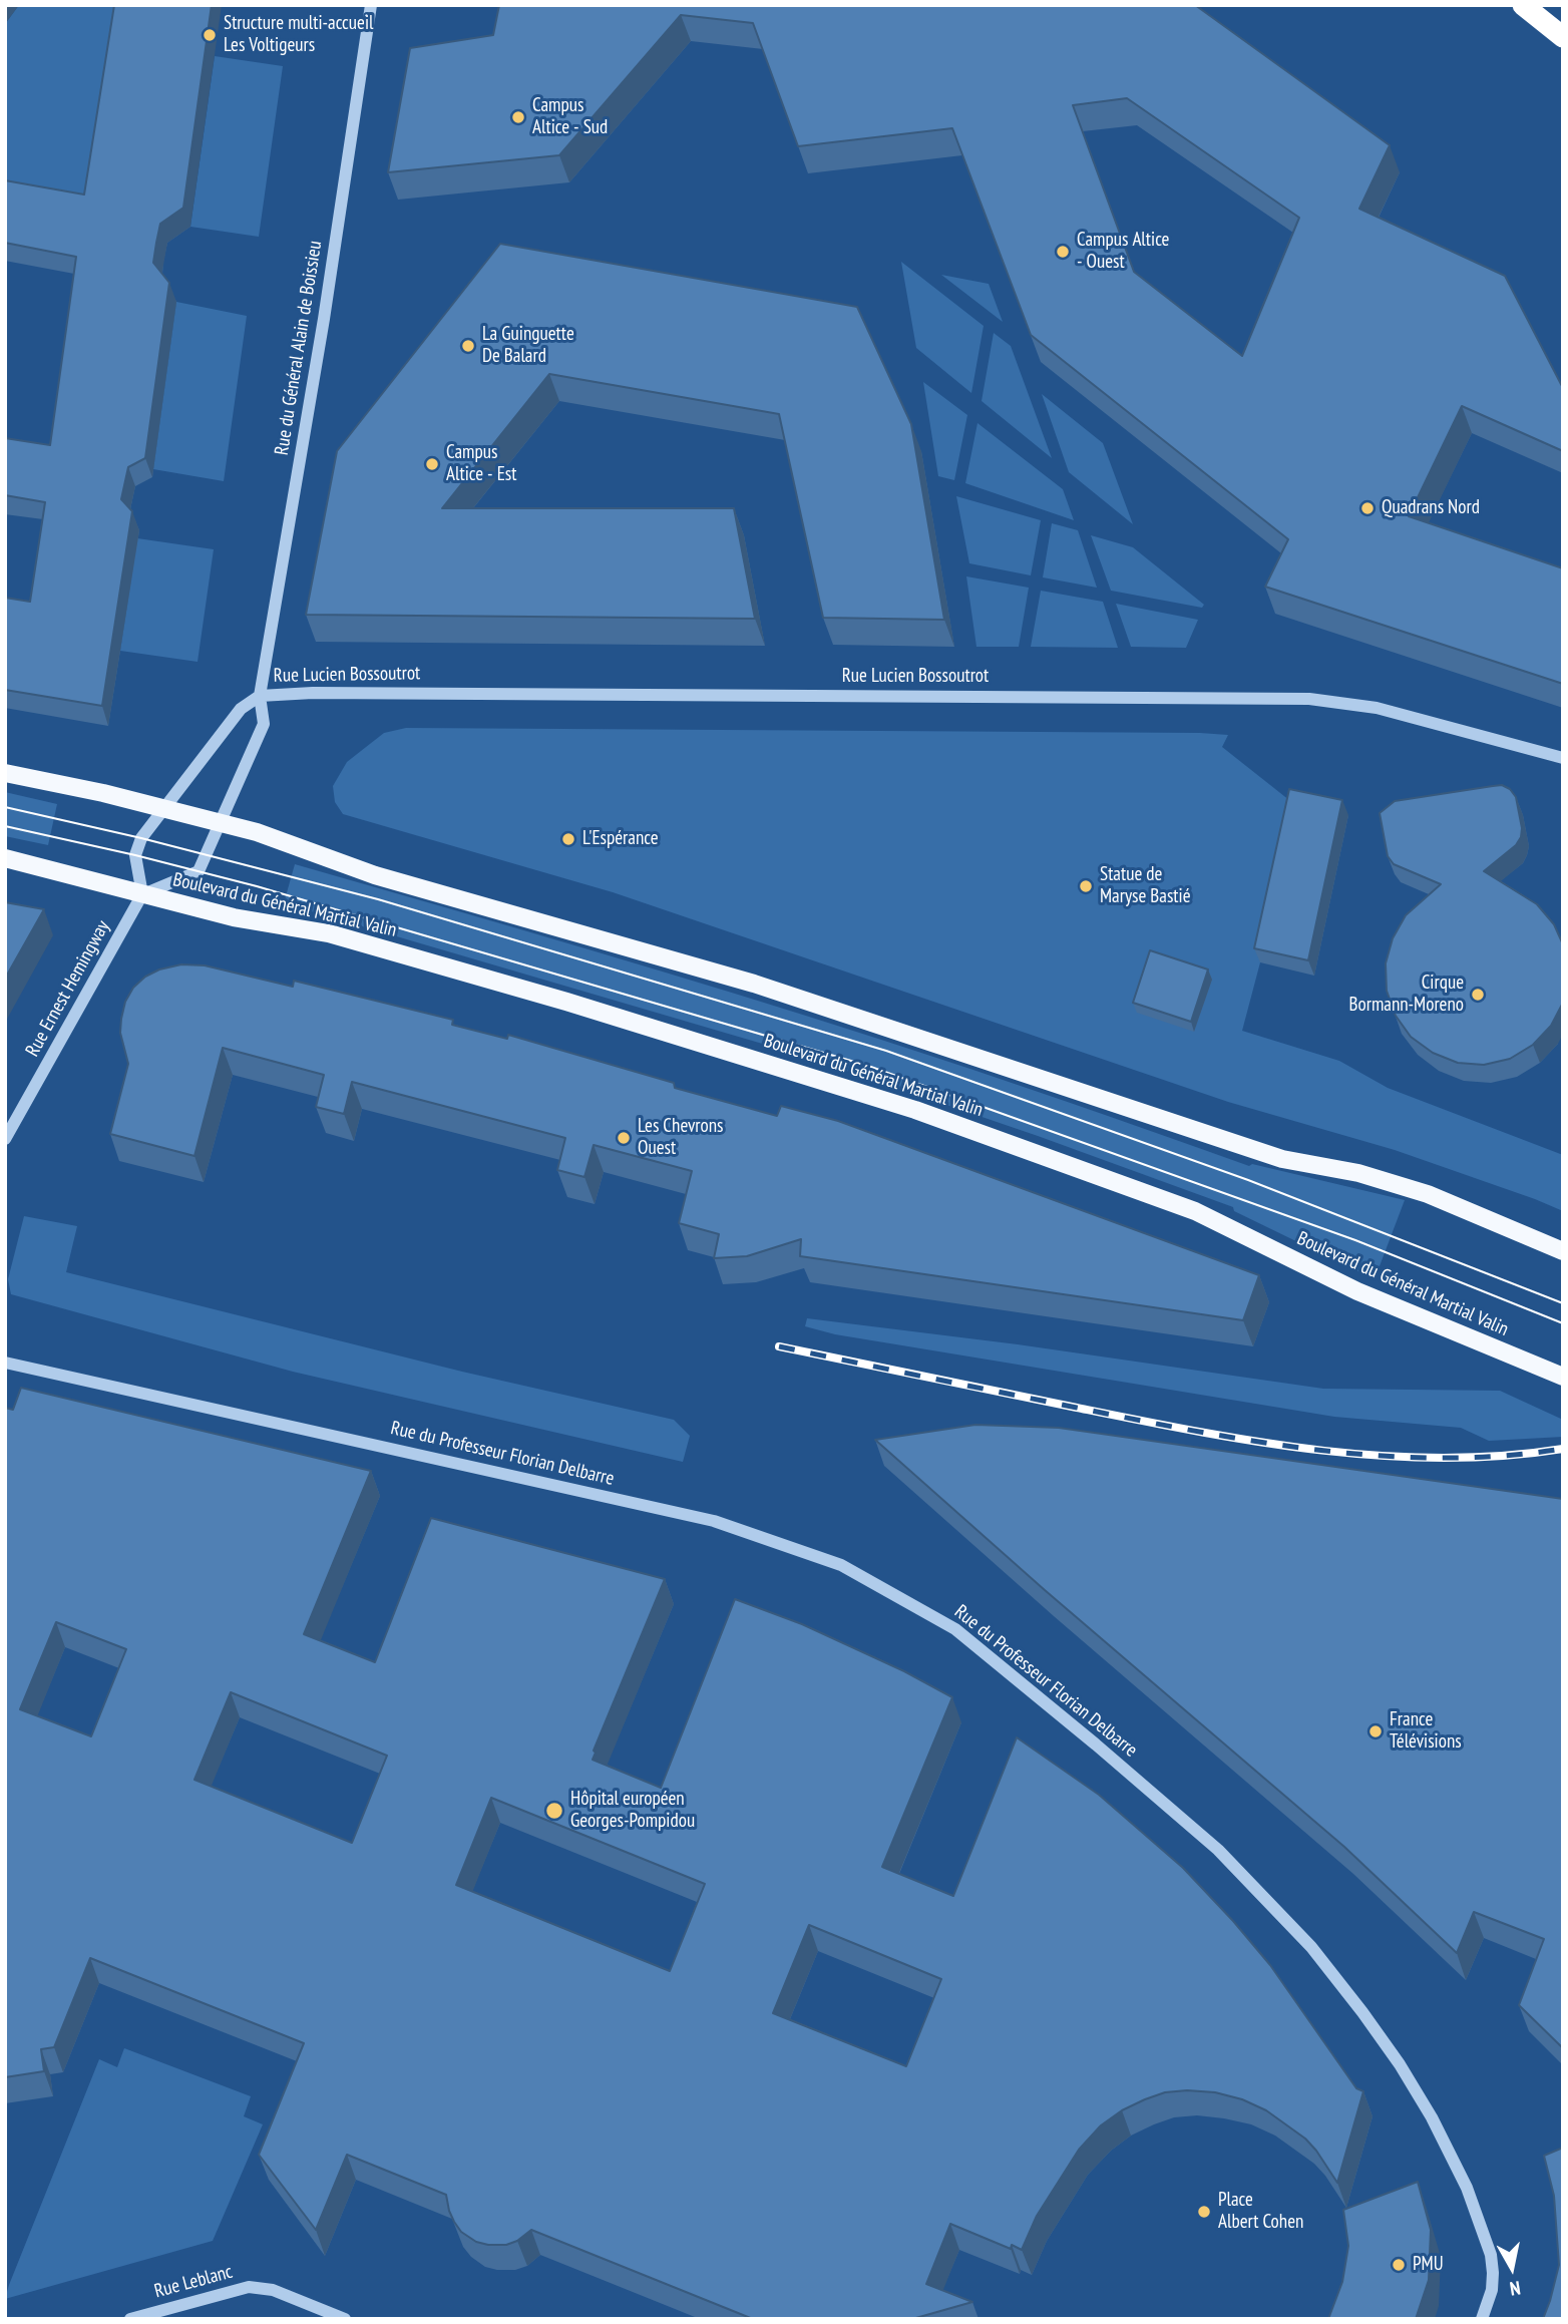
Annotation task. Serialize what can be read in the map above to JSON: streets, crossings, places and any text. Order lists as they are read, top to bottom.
{
  "streets": {
    "main road": ["Boulevard du Général Martial Valin"],
    "street": [
      "Rue du Général Alain de Boissieu",
      "Rue Lucien Bossoutrot",
      "Rue Ernest Hemingway",
      "Rue du Professeur Florian Delbarre",
      "Rue Leblanc"
    ]
  },
  "crossings": [
    ["Rue du Général Alain de Boissieu", "Rue Lucien Bossoutrot"],
    ["Rue du Général Alain de Boissieu", "Boulevard du Général Martial Valin"],
    ["Rue Lucien Bossoutrot", "Boulevard du Général Martial Valin"],
    ["Boulevard du Général Martial Valin", "Rue Ernest Hemingway"]
  ],
  "places": [
    "Structure multi-accueil Les Voltigeurs",
    "Campus Altice - Sud",
    "Campus Altice - Ouest",
    "La Guinguette De Balard",
    "Campus Altice - Est",
    "Quadrans Nord",
    "L'Espérance",
    "Statue de Maryse Bastié",
    "Cirque Bormann-Moreno",
    "Les Chevrons Ouest",
    "France Télévisions",
    "Hôpital européen Georges-Pompidou",
    "Place Albert Cohen",
    "PMU"
  ],
  "north": "bottom"
}
